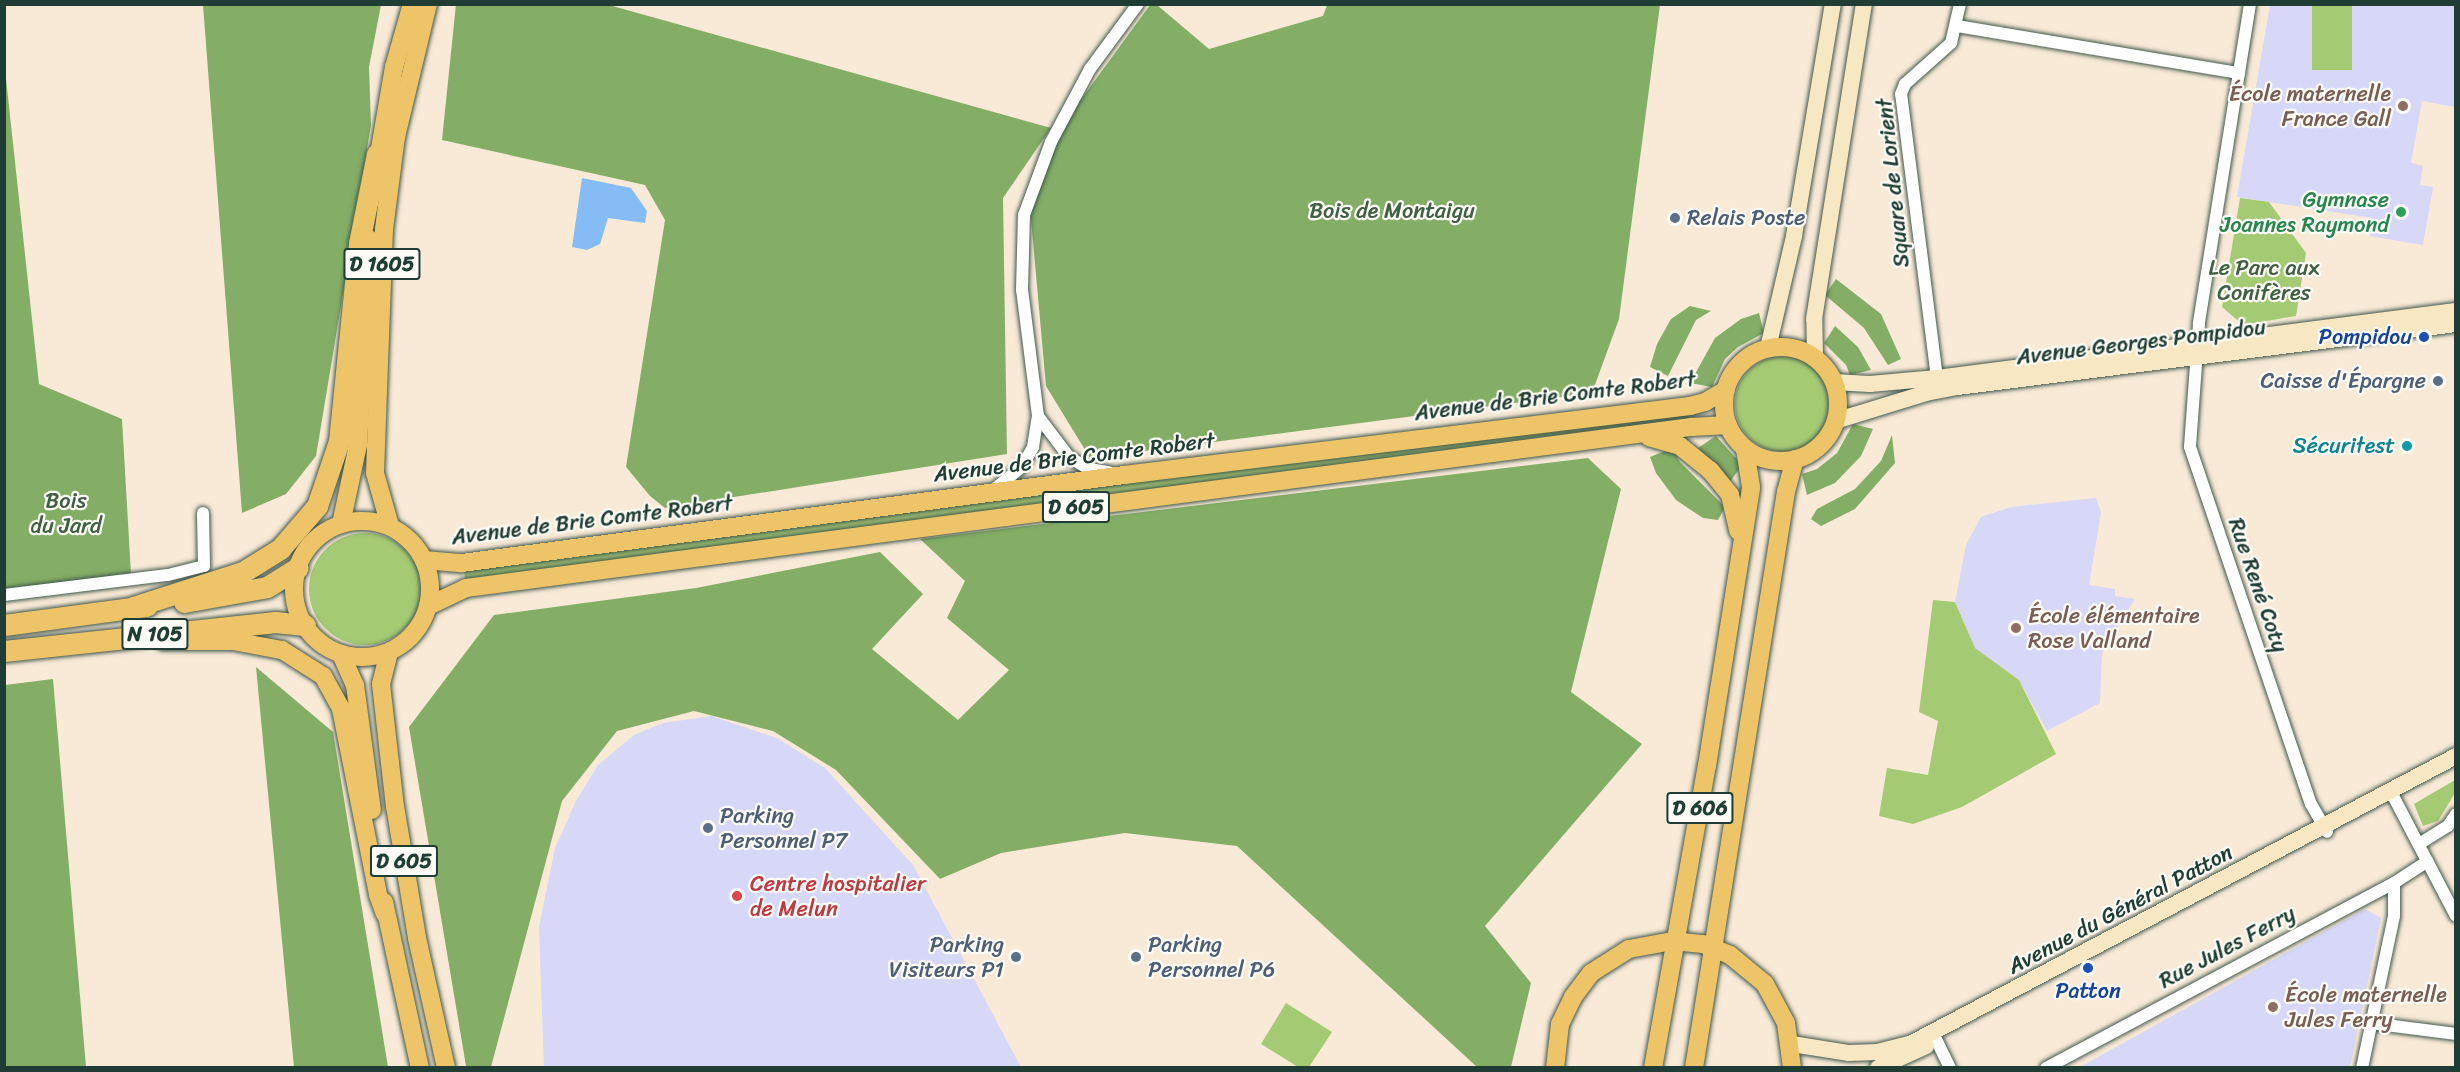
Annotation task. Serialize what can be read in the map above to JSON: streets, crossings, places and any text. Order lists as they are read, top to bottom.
{
  "streets": {
    "highway": ["N 105"],
    "main road": [
      "D 1605",
      "Avenue Georges Pompidou",
      "Avenue de Brie Comte Robert",
      "D 605",
      "D 606",
      "Avenue du Général Patton"
    ],
    "street": ["Square de Lorient", "Rue René Coty", "Rue Jules Ferry"]
  },
  "crossings": [
    ["Square de Lorient", "Avenue Georges Pompidou"],
    ["D 1605", "Avenue de Brie Comte Robert"],
    ["D 1605", "D 605"],
    ["D 1605", "N 105"],
    ["Avenue Georges Pompidou", "Avenue de Brie Comte Robert"],
    ["Avenue Georges Pompidou", "D 605"],
    ["Avenue Georges Pompidou", "Rue René Coty"],
    ["Avenue Georges Pompidou", "D 606"],
    ["Avenue de Brie Comte Robert", "D 605"],
    ["Avenue de Brie Comte Robert", "N 105"],
    ["Avenue de Brie Comte Robert", "D 606"],
    ["D 605", "N 105"],
    ["D 605", "D 606"],
    ["Rue René Coty", "Avenue du Général Patton"]
  ],
  "parks": ["Bois de Montaigu", "Le Parc aux Conifères", "Bois du Jard"],
  "places": [
    "École maternelle France Gall",
    "Gymnase Joannes Raymond",
    "Relais Poste",
    "Pompidou",
    "Caisse d'Épargne",
    "Sécuritest",
    "École élémentaire Rose Valland",
    "Parking Personnel P7",
    "Centre hospitalier de Melun",
    "Parking Visiteurs P1",
    "Parking Personnel P6",
    "Patton",
    "École maternelle Jules Ferry"
  ]
}
